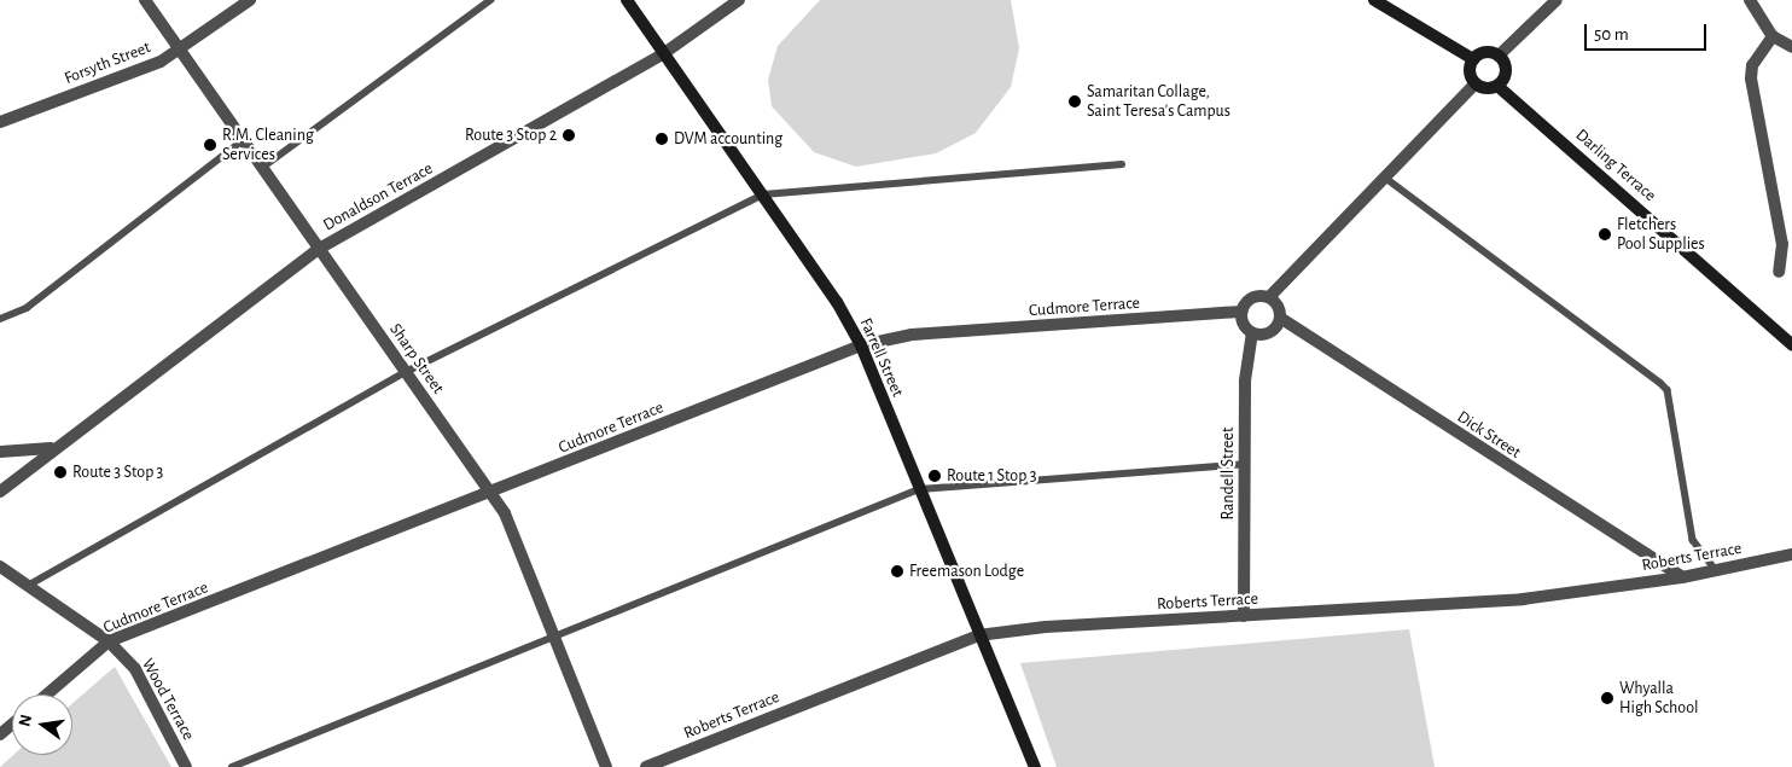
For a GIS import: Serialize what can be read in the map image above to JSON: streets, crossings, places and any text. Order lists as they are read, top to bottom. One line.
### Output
{"streets":{"main road":["Darling Terrace","Farrell Street"],"street":["Forsyth Street","Donaldson Terrace","Cudmore Terrace","Sharp Street","Dick Street","Randell Street","Roberts Terrace","Wood Terrace"]},"crossings":[["Forsyth Street","Sharp Street"],["Donaldson Terrace","Farrell Street"],["Donaldson Terrace","Sharp Street"],["Cudmore Terrace","Farrell Street"],["Cudmore Terrace","Sharp Street"],["Cudmore Terrace","Dick Street"],["Cudmore Terrace","Randell Street"],["Cudmore Terrace","Wood Terrace"],["Farrell Street","Roberts Terrace"],["Dick Street","Randell Street"],["Dick Street","Roberts Terrace"],["Randell Street","Roberts Terrace"]],"places":["Samaritan Collage, Saint Teresa's Campus","Route 3 Stop 2","DVM accounting","R.M. Cleaning Services","Fletchers Pool Supplies","Route 3 Stop 3","Route 1 Stop 3","Freemason Lodge","Whyalla High School"],"scale_bar":"50 m","north":"left"}
